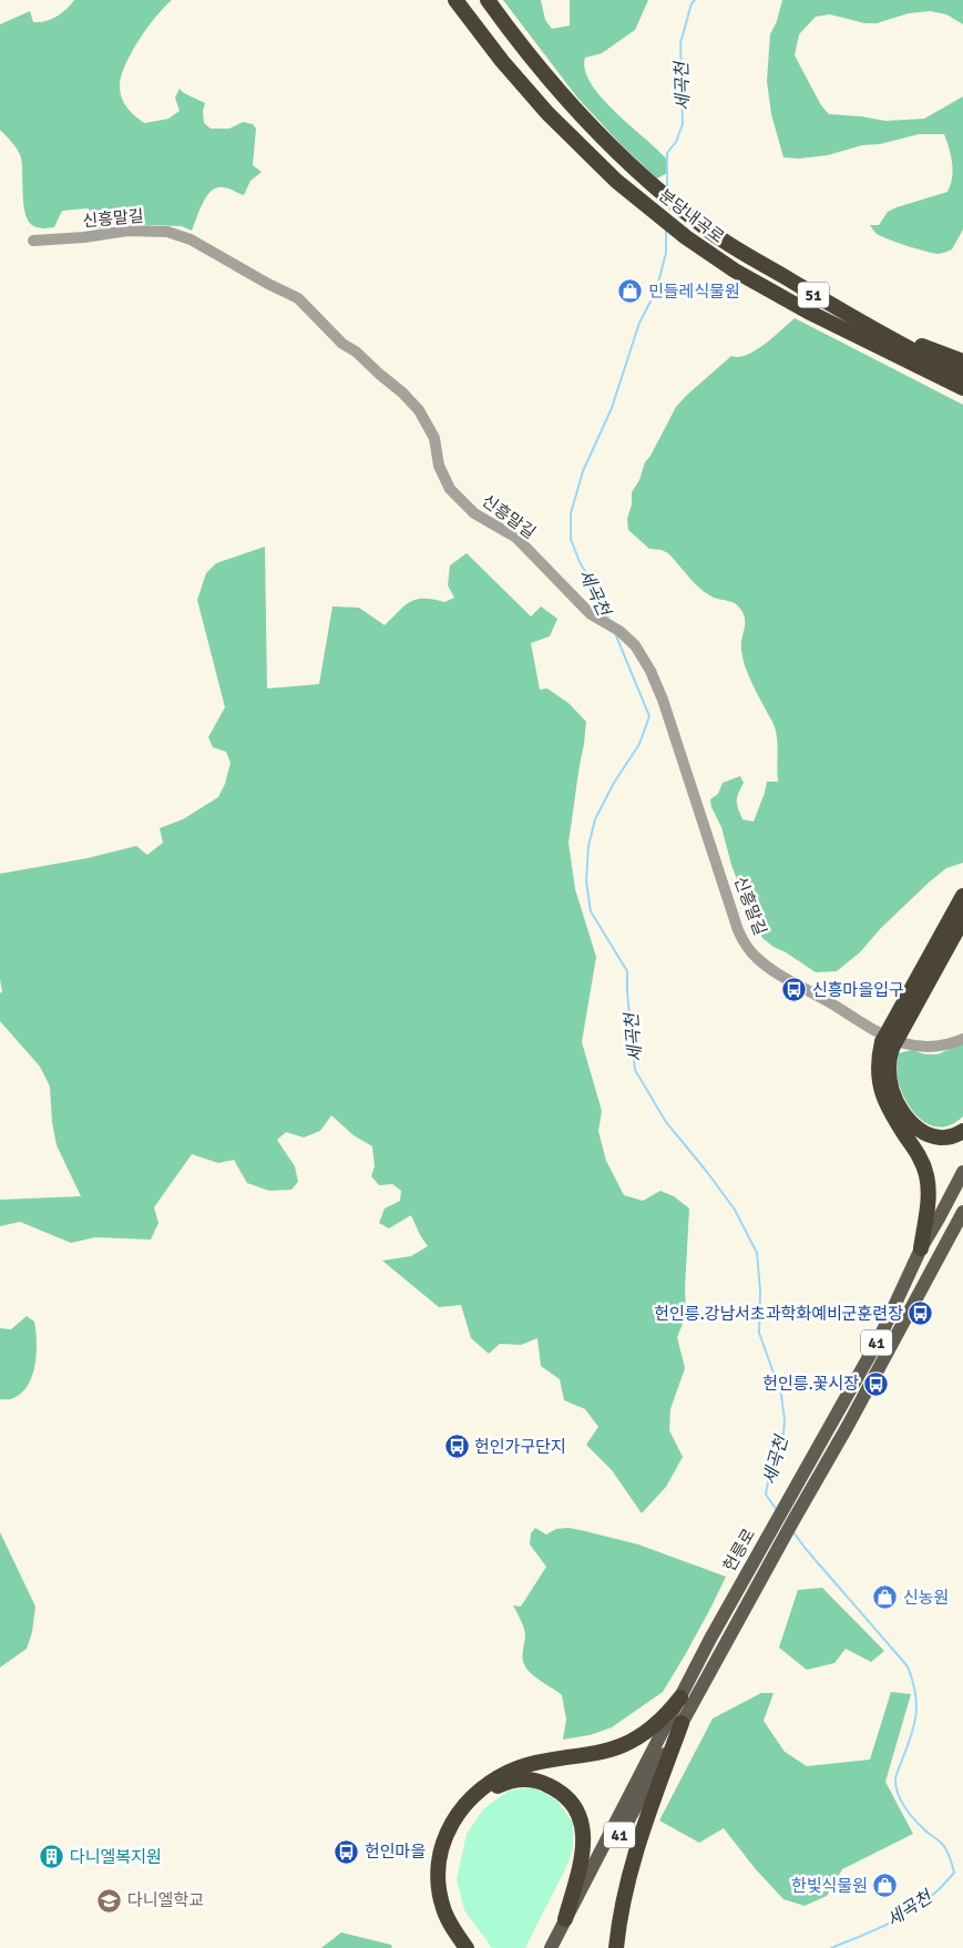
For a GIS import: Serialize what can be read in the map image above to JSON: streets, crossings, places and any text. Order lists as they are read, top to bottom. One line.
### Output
{"streets":{"highway":["분당내곡로","51"],"main road":["41","헌릉로"],"street":["신흥말길"]},"water":["세곡천"],"places":{"shop":["민들레식물원","신농원","한빛식물원"],"bus stop":["신흥마을입구","헌인릉.강남서초과학화예비군훈련장","헌인릉.꽃시장","헌인가구단지","헌인마을"],"building":["다니엘복지원"],"school or university":["다니엘학교"]}}
